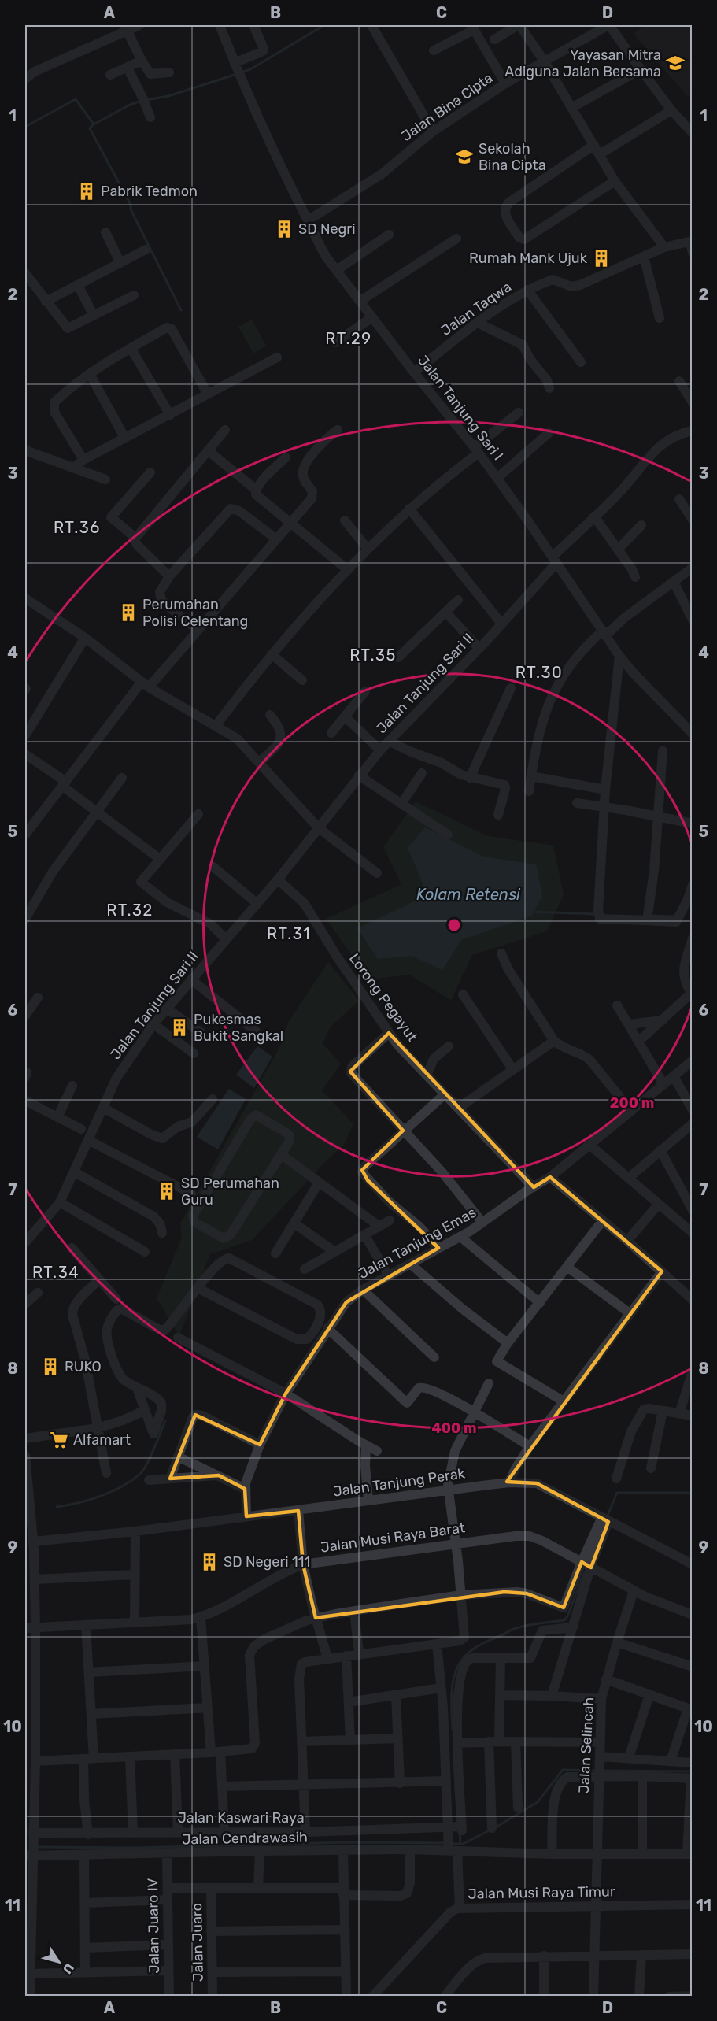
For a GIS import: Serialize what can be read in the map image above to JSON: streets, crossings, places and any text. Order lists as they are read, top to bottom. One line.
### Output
{"streets":{"street":["Jalan Bina Cipta","Jalan Taqwa","Jalan Tanjung Sari I","Jalan Tanjung Sari II","Lorong Pegayut","Jalan Tanjung Emas","Jalan Tanjung Perak","Jalan Musi Raya Barat","Jalan Selincah","Jalan Kaswari Raya","Jalan Cendrawasih","Jalan Musi Raya Timur","Jalan Juaro IV","Jalan Juaro"]},"crossings":[["Jalan Bina Cipta","Jalan Tanjung Sari I"],["Jalan Taqwa","Jalan Tanjung Sari I"],["Jalan Tanjung Sari I","Jalan Tanjung Sari II"],["Jalan Tanjung Sari II","Lorong Pegayut"],["Lorong Pegayut","Jalan Tanjung Emas"],["Jalan Tanjung Emas","Jalan Tanjung Perak"],["Jalan Musi Raya Barat","Jalan Selincah"],["Jalan Selincah","Jalan Cendrawasih"],["Jalan Selincah","Jalan Musi Raya Timur"],["Jalan Cendrawasih","Jalan Juaro IV"]],"districts":["RT.29","RT.36","RT.35","RT.30","RT.32","RT.31","RT.34"],"water":["Kolam Retensi"],"places":{"school or university":["Yayasan Mitra Adiguna Jalan Bersama","Sekolah Bina Cipta"],"building":["Pabrik Tedmon","SD Negri","Rumah Mank Ujuk","Perumahan Polisi Celentang","Pukesmas Bukit Sangkal","SD Perumahan Guru","RUKO","SD Negeri 111"],"supermarket":["Alfamart"]},"north":"bottom right","grid":{"columns":["A","B","C","D"],"rows":["1","2","3","4","5","6","7","8","9","10","11"]},"rings":["200 m","400 m"]}
